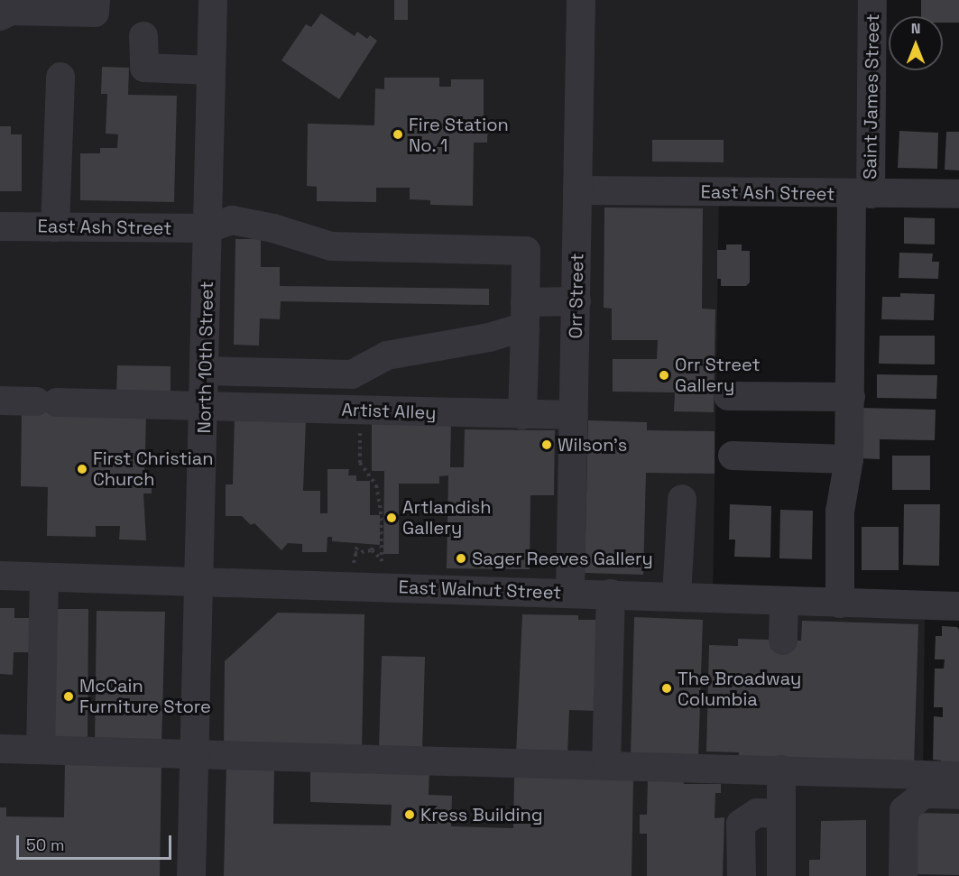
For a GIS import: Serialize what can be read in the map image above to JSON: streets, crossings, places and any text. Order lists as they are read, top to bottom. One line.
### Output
{"streets":{"street":["Saint James Street","East Ash Street","Orr Street","North 10th Street","Artist Alley","East Walnut Street"]},"crossings":[["Saint James Street","East Ash Street"],["Saint James Street","East Walnut Street"],["East Ash Street","Orr Street"],["East Ash Street","North 10th Street"],["Orr Street","Artist Alley"],["Orr Street","East Walnut Street"],["North 10th Street","Artist Alley"],["North 10th Street","East Walnut Street"]],"places":["Fire Station No. 1","Orr Street Gallery","Wilson's","First Christian Church","Artlandish Gallery","Sager Reeves Gallery","The Broadway Columbia","McCain Furniture Store","Kress Building"],"scale_bar":"50 m","north":"top"}
